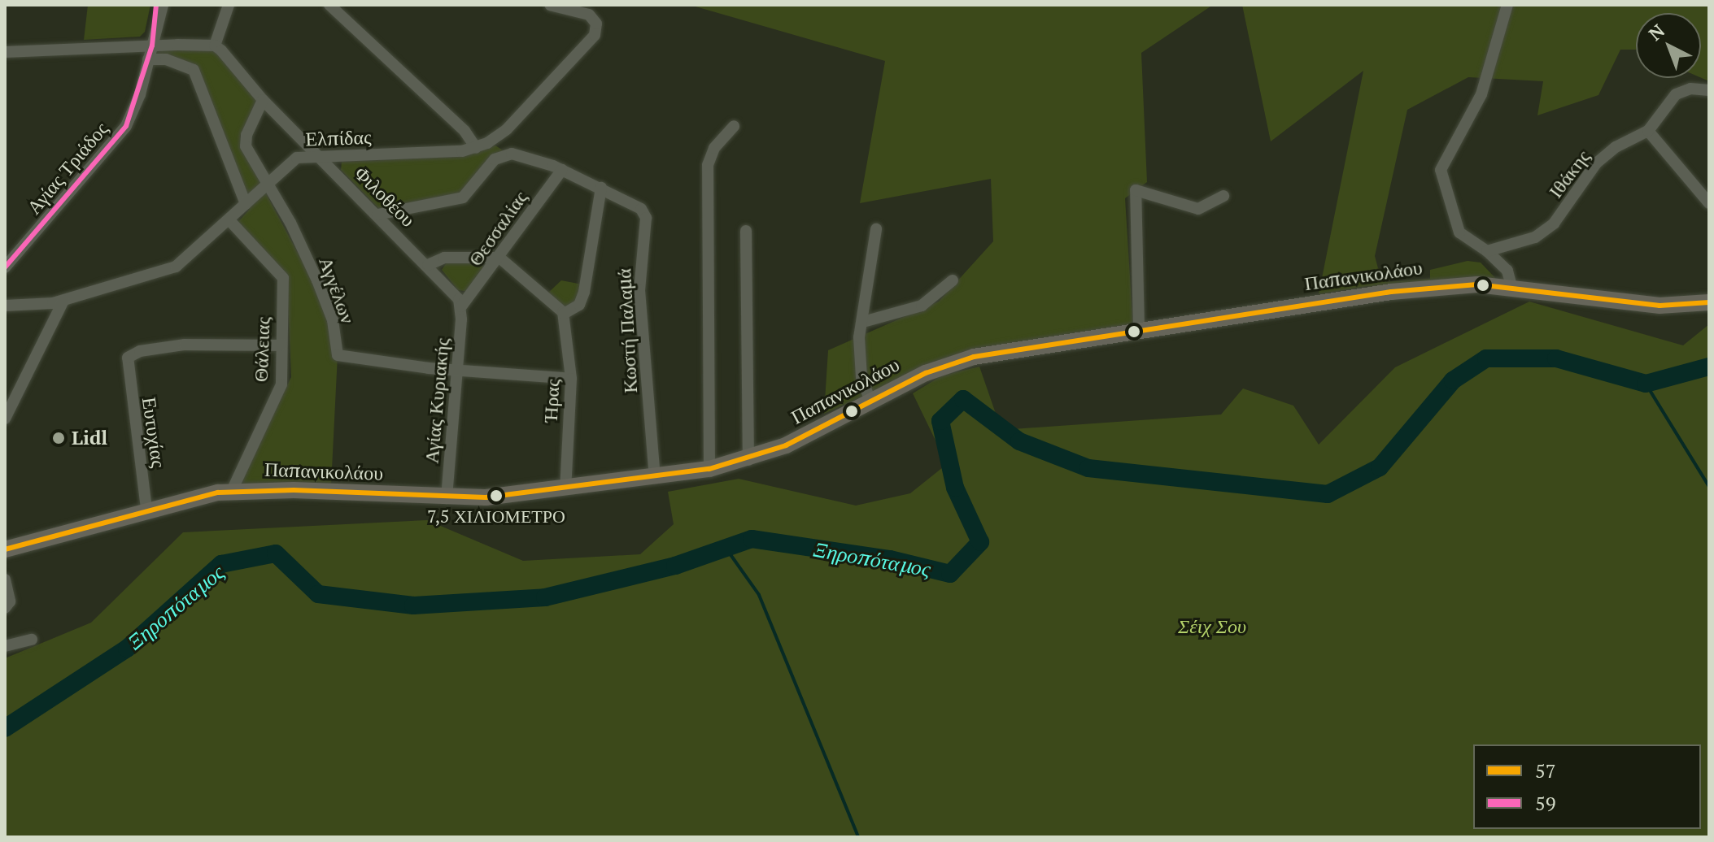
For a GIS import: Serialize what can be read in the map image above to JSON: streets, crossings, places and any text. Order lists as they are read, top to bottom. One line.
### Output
{"streets":{"main road":["Παπανικολάου"],"street":["Ελπίδας","Αγίας Τριάδος","Ιθάκης","Φιλοθέου","Θεσσαλίας","Αγγέλων","Κωστή Παλαμά","Θάλειας","Αγίας Κυριακής","Ήρας","Ευτυχίας"]},"crossings":[["Ελπίδας","Φιλοθέου"],["Ελπίδας","Αγγέλων"],["Ελπίδας","Θάλειας"],["Φιλοθέου","Θεσσαλίας"],["Φιλοθέου","Αγγέλων"],["Φιλοθέου","Κωστή Παλαμά"],["Φιλοθέου","Αγίας Κυριακής"],["Θεσσαλίας","Κωστή Παλαμά"],["Θεσσαλίας","Αγίας Κυριακής"],["Παπανικολάου","Κωστή Παλαμά"],["Παπανικολάου","Θάλειας"],["Παπανικολάου","Αγίας Κυριακής"],["Παπανικολάου","Ήρας"],["Παπανικολάου","Ευτυχίας"],["Αγγέλων","Αγίας Κυριακής"],["Αγγέλων","Ήρας"],["Θάλειας","Ευτυχίας"]],"water":["Ξηροπόταμος"],"parks":["Σέιχ Σου"],"places":["Lidl","7,5 ΧΙΛΙΟΜΕΤΡΟ"],"lines":["transit line 59","transit line 57"],"legend":["57","59"],"north":"top left"}
